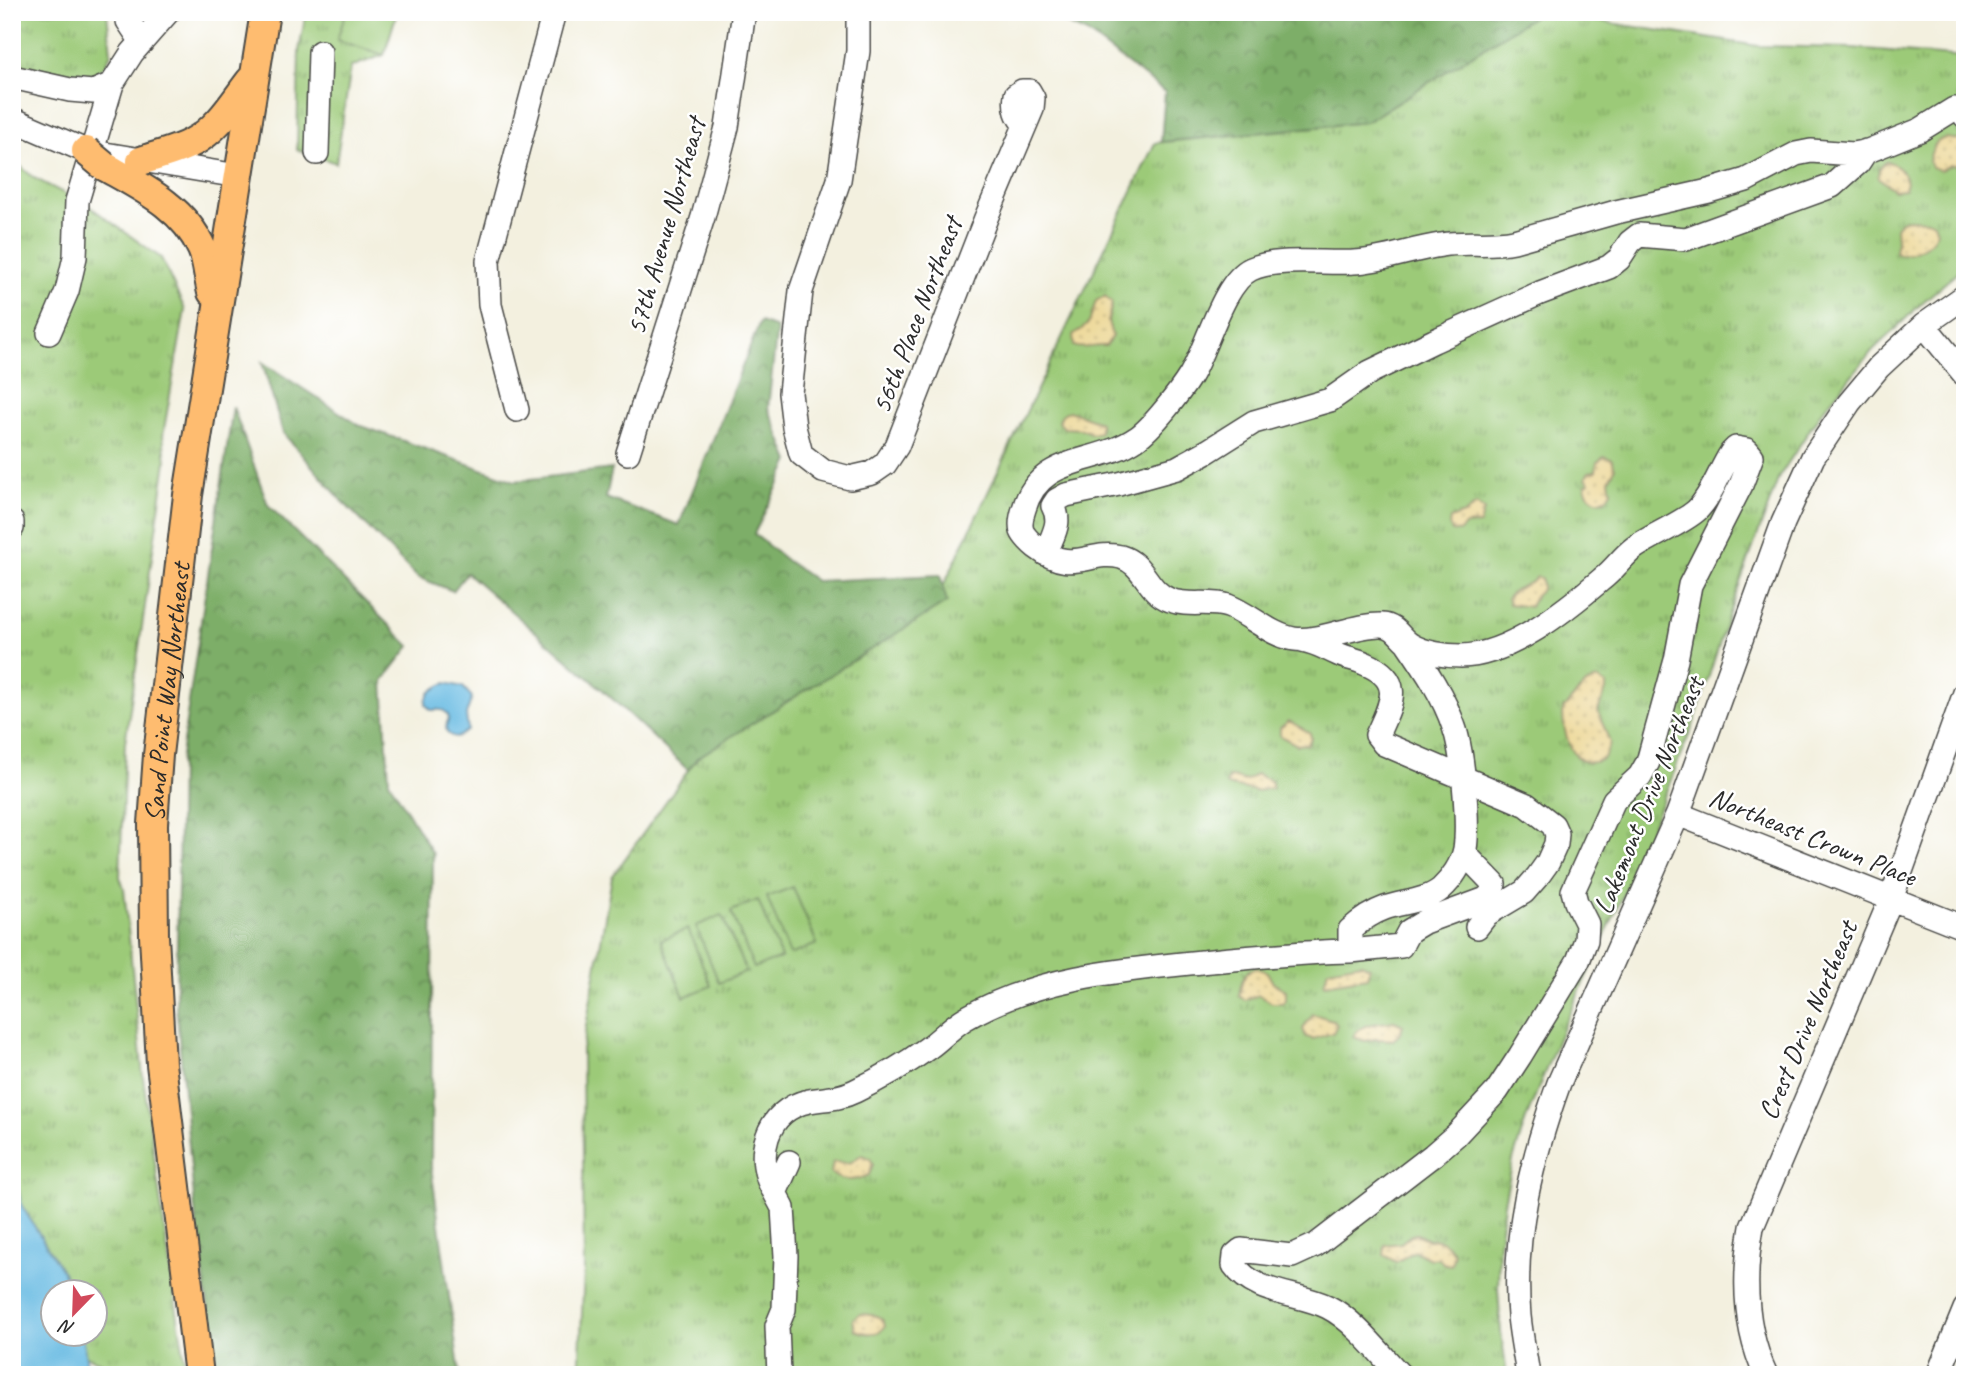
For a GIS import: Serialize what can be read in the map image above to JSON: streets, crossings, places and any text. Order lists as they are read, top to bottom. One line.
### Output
{"streets":{"main road":["Sand Point Way Northeast"],"street":["57th Avenue Northeast","56th Place Northeast","Lakemont Drive Northeast","Northeast Crown Place","Crest Drive Northeast"]},"crossings":[["Lakemont Drive Northeast","Northeast Crown Place"],["Northeast Crown Place","Crest Drive Northeast"]],"north":"bottom left"}
